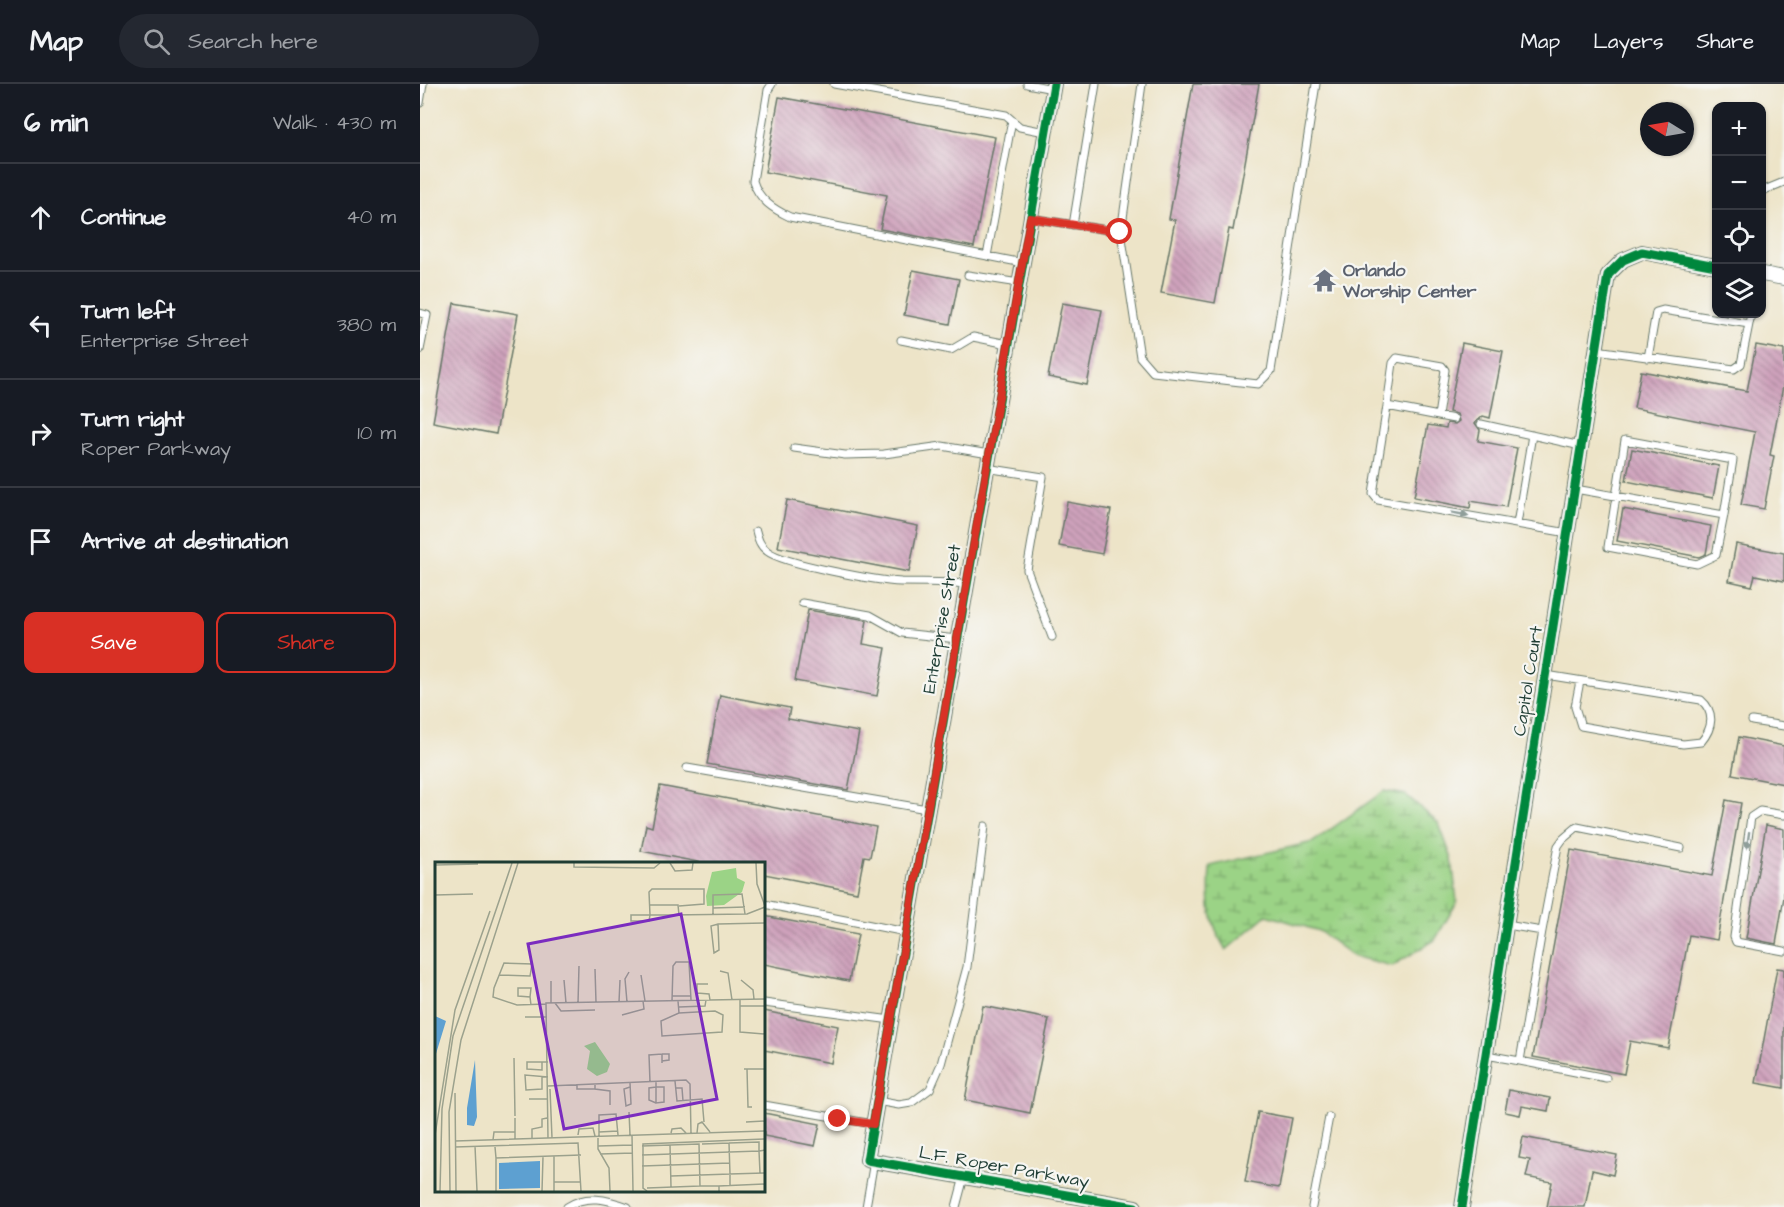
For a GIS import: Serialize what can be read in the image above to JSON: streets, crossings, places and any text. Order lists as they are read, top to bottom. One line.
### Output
{"streets":{"street":["Enterprise Street","Capitol Court","L.F. Roper Parkway"]},"crossings":[["Enterprise Street","L.F. Roper Parkway"]],"places":{"temple":["Orlando Worship Center"]},"north":"left","page":{"header":"Map","search":"Search here","nav":["Map","Layers","Share"],"heading":["6 min","Walk · 430 m"],"map_buttons":["+","−"],"list":[["Continue","40 m"],["Turn left","Enterprise Street","380 m"],["Turn right","Roper Parkway","10 m"],"Arrive at destination"],"buttons":["Save","Share"]}}
